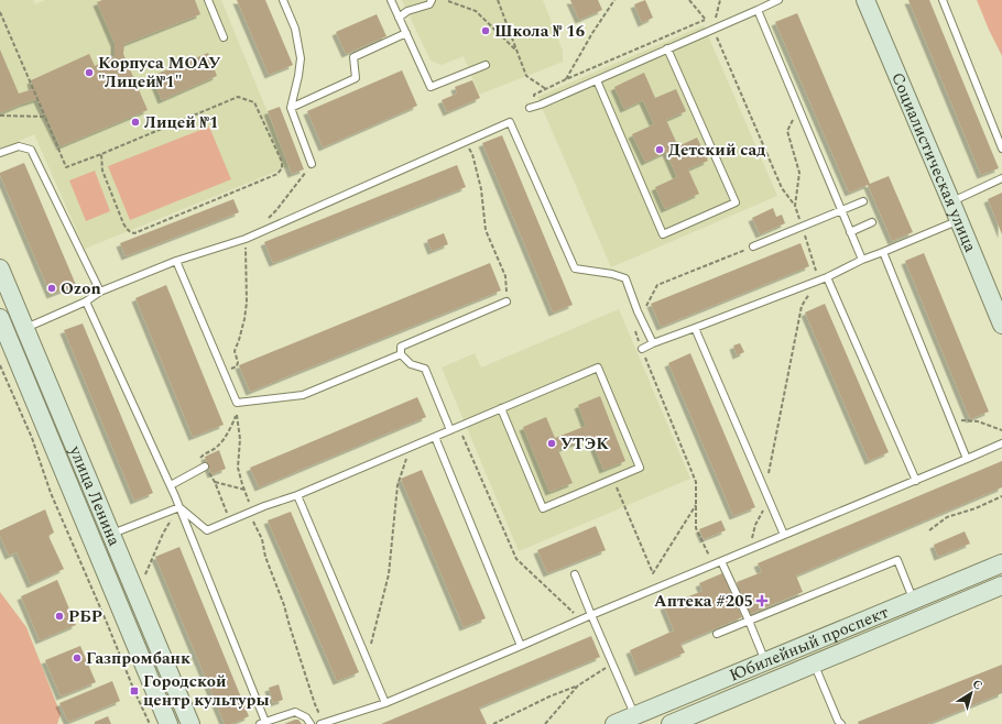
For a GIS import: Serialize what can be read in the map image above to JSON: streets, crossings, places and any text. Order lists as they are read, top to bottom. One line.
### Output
{"streets":{"main road":["Социалистическая улица","улица Ленина","Юбилейный проспект"]},"places":{"other":["Школа № 16","Корпуса МОАУ \"Лицей№1\"","Лицей №1","Детский сад","Ozon","УТЭК","РБР","Газпромбанк"],"health":["Аптека #205"],"transit":["Городской центр культуры"]},"north":"top right"}
